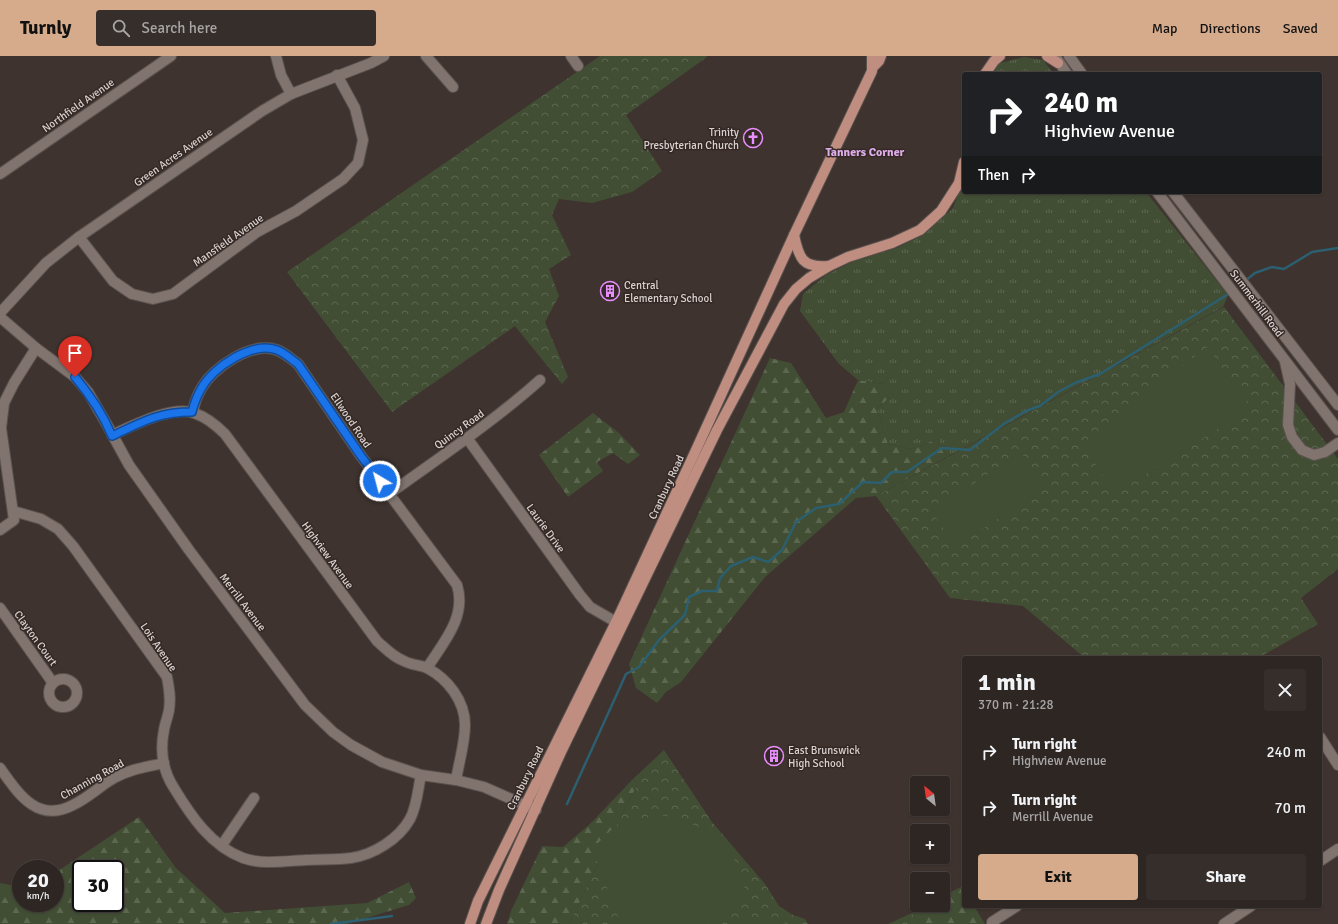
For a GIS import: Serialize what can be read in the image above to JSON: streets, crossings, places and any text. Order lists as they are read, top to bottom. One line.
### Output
{"streets":{"main road":["Cranbury Road"],"street":["Northfield Avenue","Green Acres Avenue","Mansfield Avenue","Summerhill Road","Ellwood Road","Quincy Road","Laurie Drive","Highview Avenue","Merrill Avenue","Clayton Court","Lois Avenue","Channing Road"]},"crossings":[["Green Acres Avenue","Mansfield Avenue"],["Ellwood Road","Quincy Road"],["Ellwood Road","Highview Avenue"],["Quincy Road","Laurie Drive"],["Cranbury Road","Laurie Drive"],["Cranbury Road","Merrill Avenue"],["Highview Avenue","Merrill Avenue"],["Merrill Avenue","Lois Avenue"],["Lois Avenue","Channing Road"]],"districts":["Tanners Corner"],"places":{"church":["Trinity Presbyterian Church"],"building":["Central Elementary School","East Brunswick High School"]},"north":"top left","page":{"header":"Turnly","search":"Search here","nav":["Map","Directions","Saved"],"turn":["240 m","Highview Avenue"],"then":"Then","heading":["1 min","370 m · 21:28"],"list":[{"name":"Turn right","note":"Highview Avenue","value":"240 m"},{"name":"Turn right","note":"Merrill Avenue","value":"70 m"}],"map_buttons":["+","−"],"buttons":["Exit","Share"],"speed":"20 km/h","limit":"30"}}
